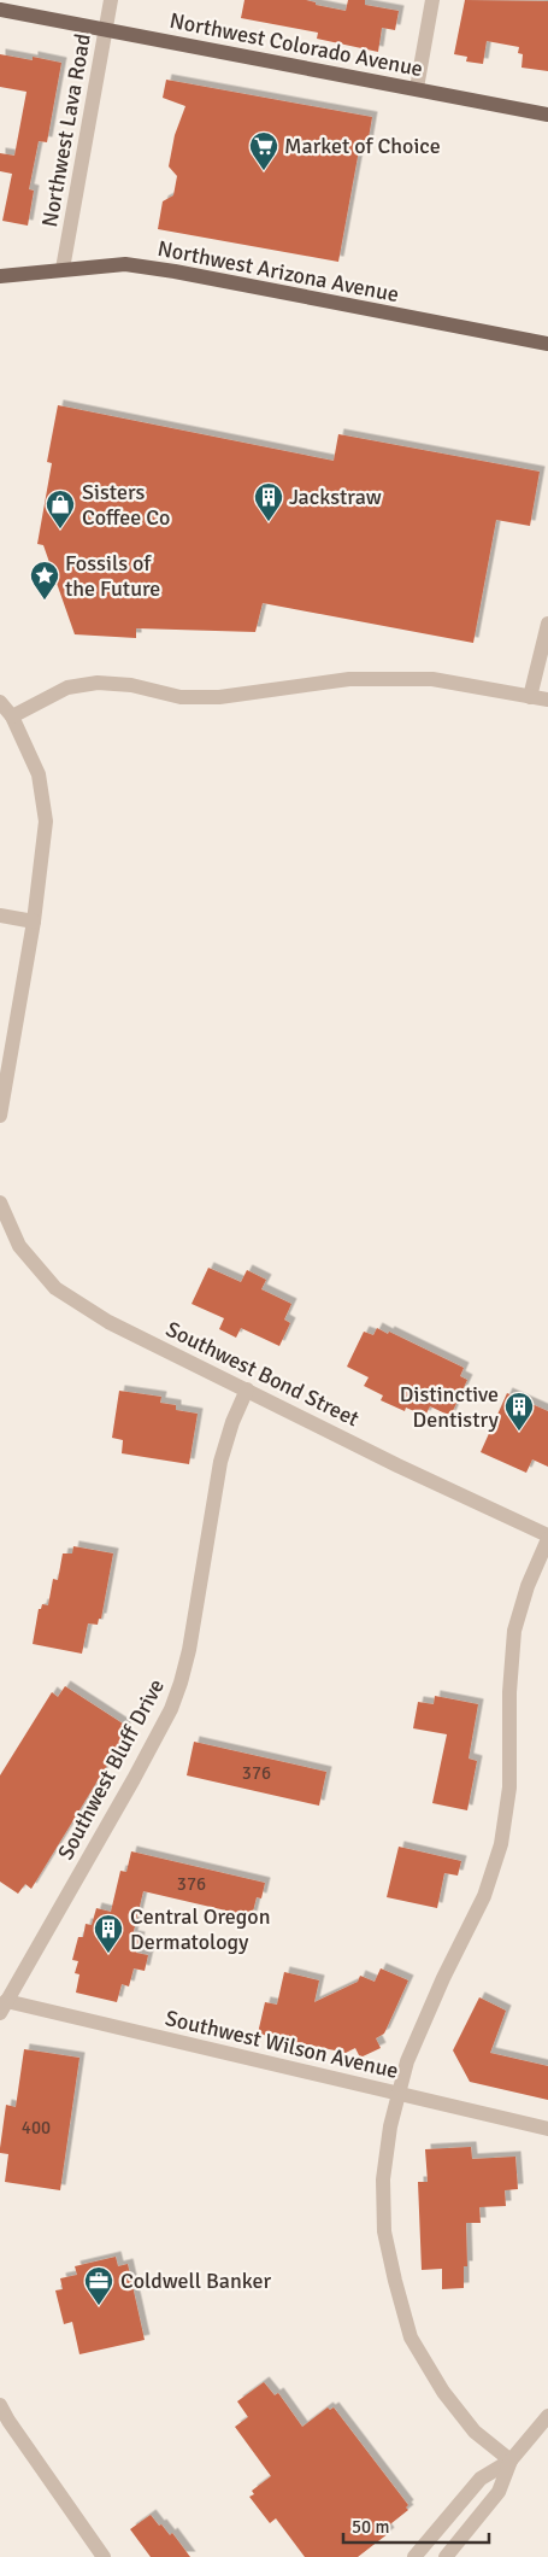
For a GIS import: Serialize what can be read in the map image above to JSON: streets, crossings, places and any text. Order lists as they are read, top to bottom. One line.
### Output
{"streets":{"main road":["Northwest Colorado Avenue","Northwest Arizona Avenue"],"street":["Northwest Lava Road","Southwest Bond Street","Southwest Bluff Drive","Southwest Wilson Avenue"]},"crossings":[["Northwest Colorado Avenue","Northwest Lava Road"],["Northwest Lava Road","Northwest Arizona Avenue"],["Southwest Bond Street","Southwest Bluff Drive"],["Southwest Bluff Drive","Southwest Wilson Avenue"]],"places":{"supermarket":["Market of Choice"],"building":["Jackstraw","Distinctive Dentistry","Central Oregon Dermatology"],"shop":["Sisters Coffee Co"],"place":["Fossils of the Future"],"office":["Coldwell Banker"]},"house_numbers":["376","376","400"],"scale_bar":"50 m"}
